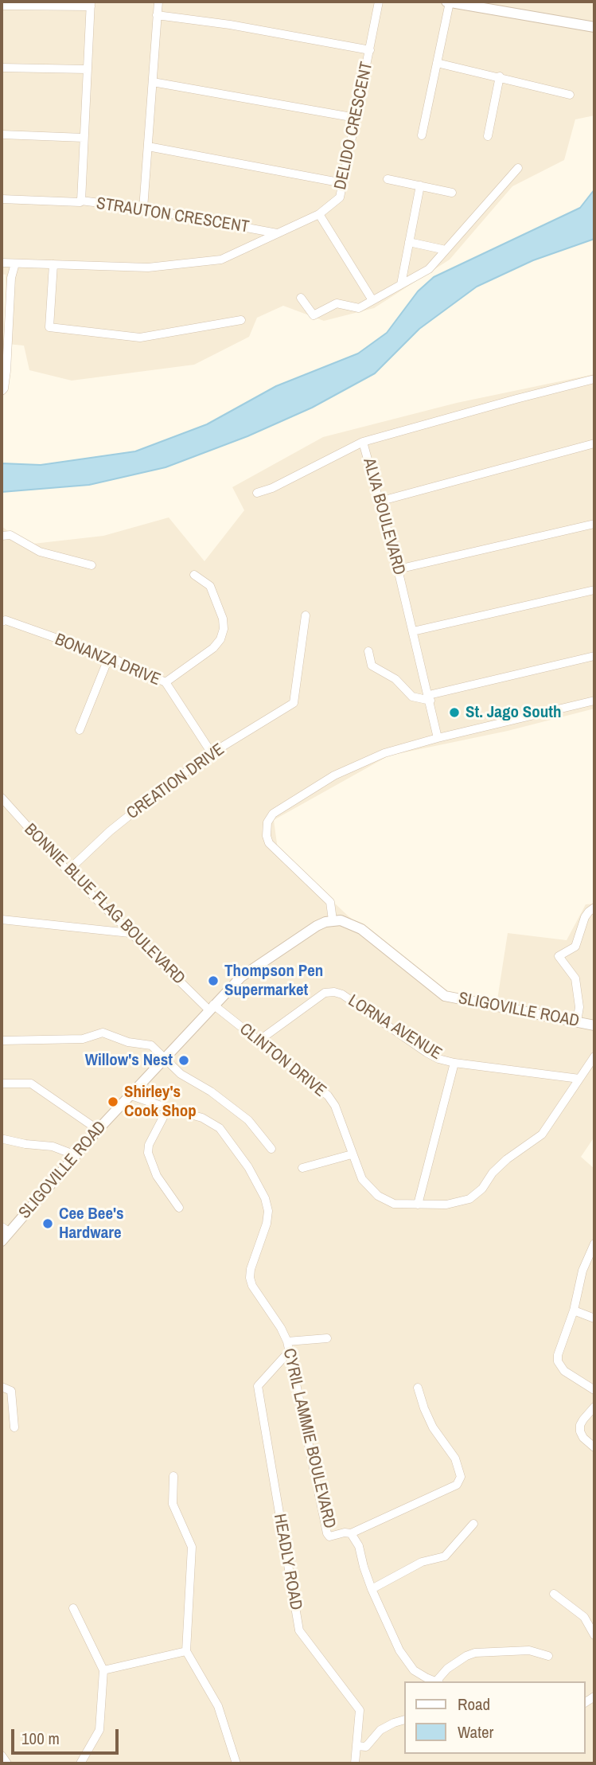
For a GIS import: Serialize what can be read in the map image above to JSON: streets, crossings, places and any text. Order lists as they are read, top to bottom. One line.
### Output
{"streets":{"street":["DELIDO CRESCENT","STRAUTON CRESCENT","ALVA BOULEVARD","BONANZA DRIVE","CREATION DRIVE","BONNIE BLUE FLAG BOULEVARD","SLIGOVILLE ROAD","LORNA AVENUE","CLINTON DRIVE","CYRIL LAMMIE BOULEVARD","HEADLY ROAD"]},"crossings":[["DELIDO CRESCENT","STRAUTON CRESCENT"],["BONANZA DRIVE","CREATION DRIVE"],["CREATION DRIVE","BONNIE BLUE FLAG BOULEVARD"],["BONNIE BLUE FLAG BOULEVARD","SLIGOVILLE ROAD"],["BONNIE BLUE FLAG BOULEVARD","CLINTON DRIVE"],["SLIGOVILLE ROAD","CLINTON DRIVE"],["SLIGOVILLE ROAD","CYRIL LAMMIE BOULEVARD"],["LORNA AVENUE","CLINTON DRIVE"],["CYRIL LAMMIE BOULEVARD","HEADLY ROAD"]],"places":["St. Jago South","Thompson Pen Supermarket","Willow's Nest","Shirley's Cook Shop","Cee Bee's Hardware"],"legend":["Road","Water"],"scale_bar":"100 m"}
